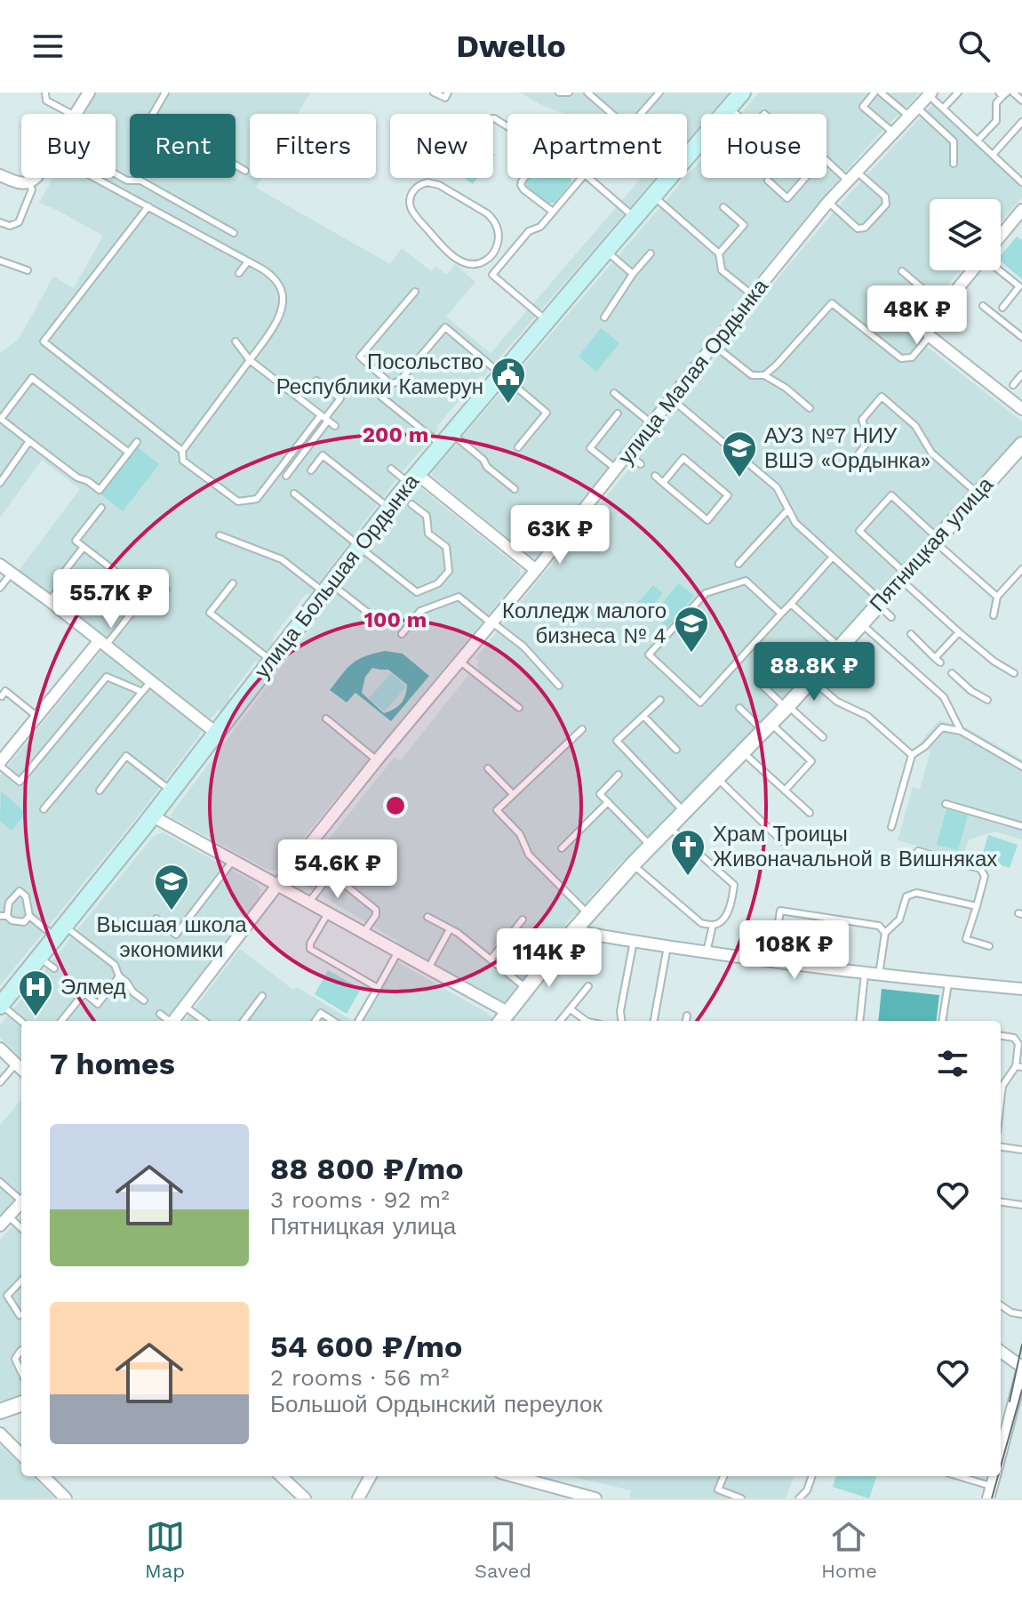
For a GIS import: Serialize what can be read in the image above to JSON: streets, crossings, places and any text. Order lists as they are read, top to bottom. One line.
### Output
{"streets":{"main road":["улица Большая Ордынка"],"street":["улица Малая Ордынка","Пятницкая улица"]},"places":{"public building":["Посольство Республики Камерун"],"school or university":["АУЗ №7 НИУ ВШЭ «Ордынка»","Колледж малого бизнеса № 4","Высшая школа экономики"],"church":["Храм Троицы Живоначальной в Вишняках"],"hospital":["Элмед"]},"page":{"header":"Dwello","chip":["Buy","Rent","Filters","New","Apartment","House"],"price":["48K ₽","63K ₽","55.7K ₽","88.8K ₽","54.6K ₽","108K ₽","114K ₽"],"heading":"7 homes","list":[{"name":"88 800 ₽/mo","note":"3 rooms · 92 m² · Пятницкая улица"},{"name":"54 600 ₽/mo","note":"2 rooms · 56 m² · Большой Ордынский переулок"}],"tabs":["Map","Saved","Home"]},"rings":["200 m","100 m"]}
